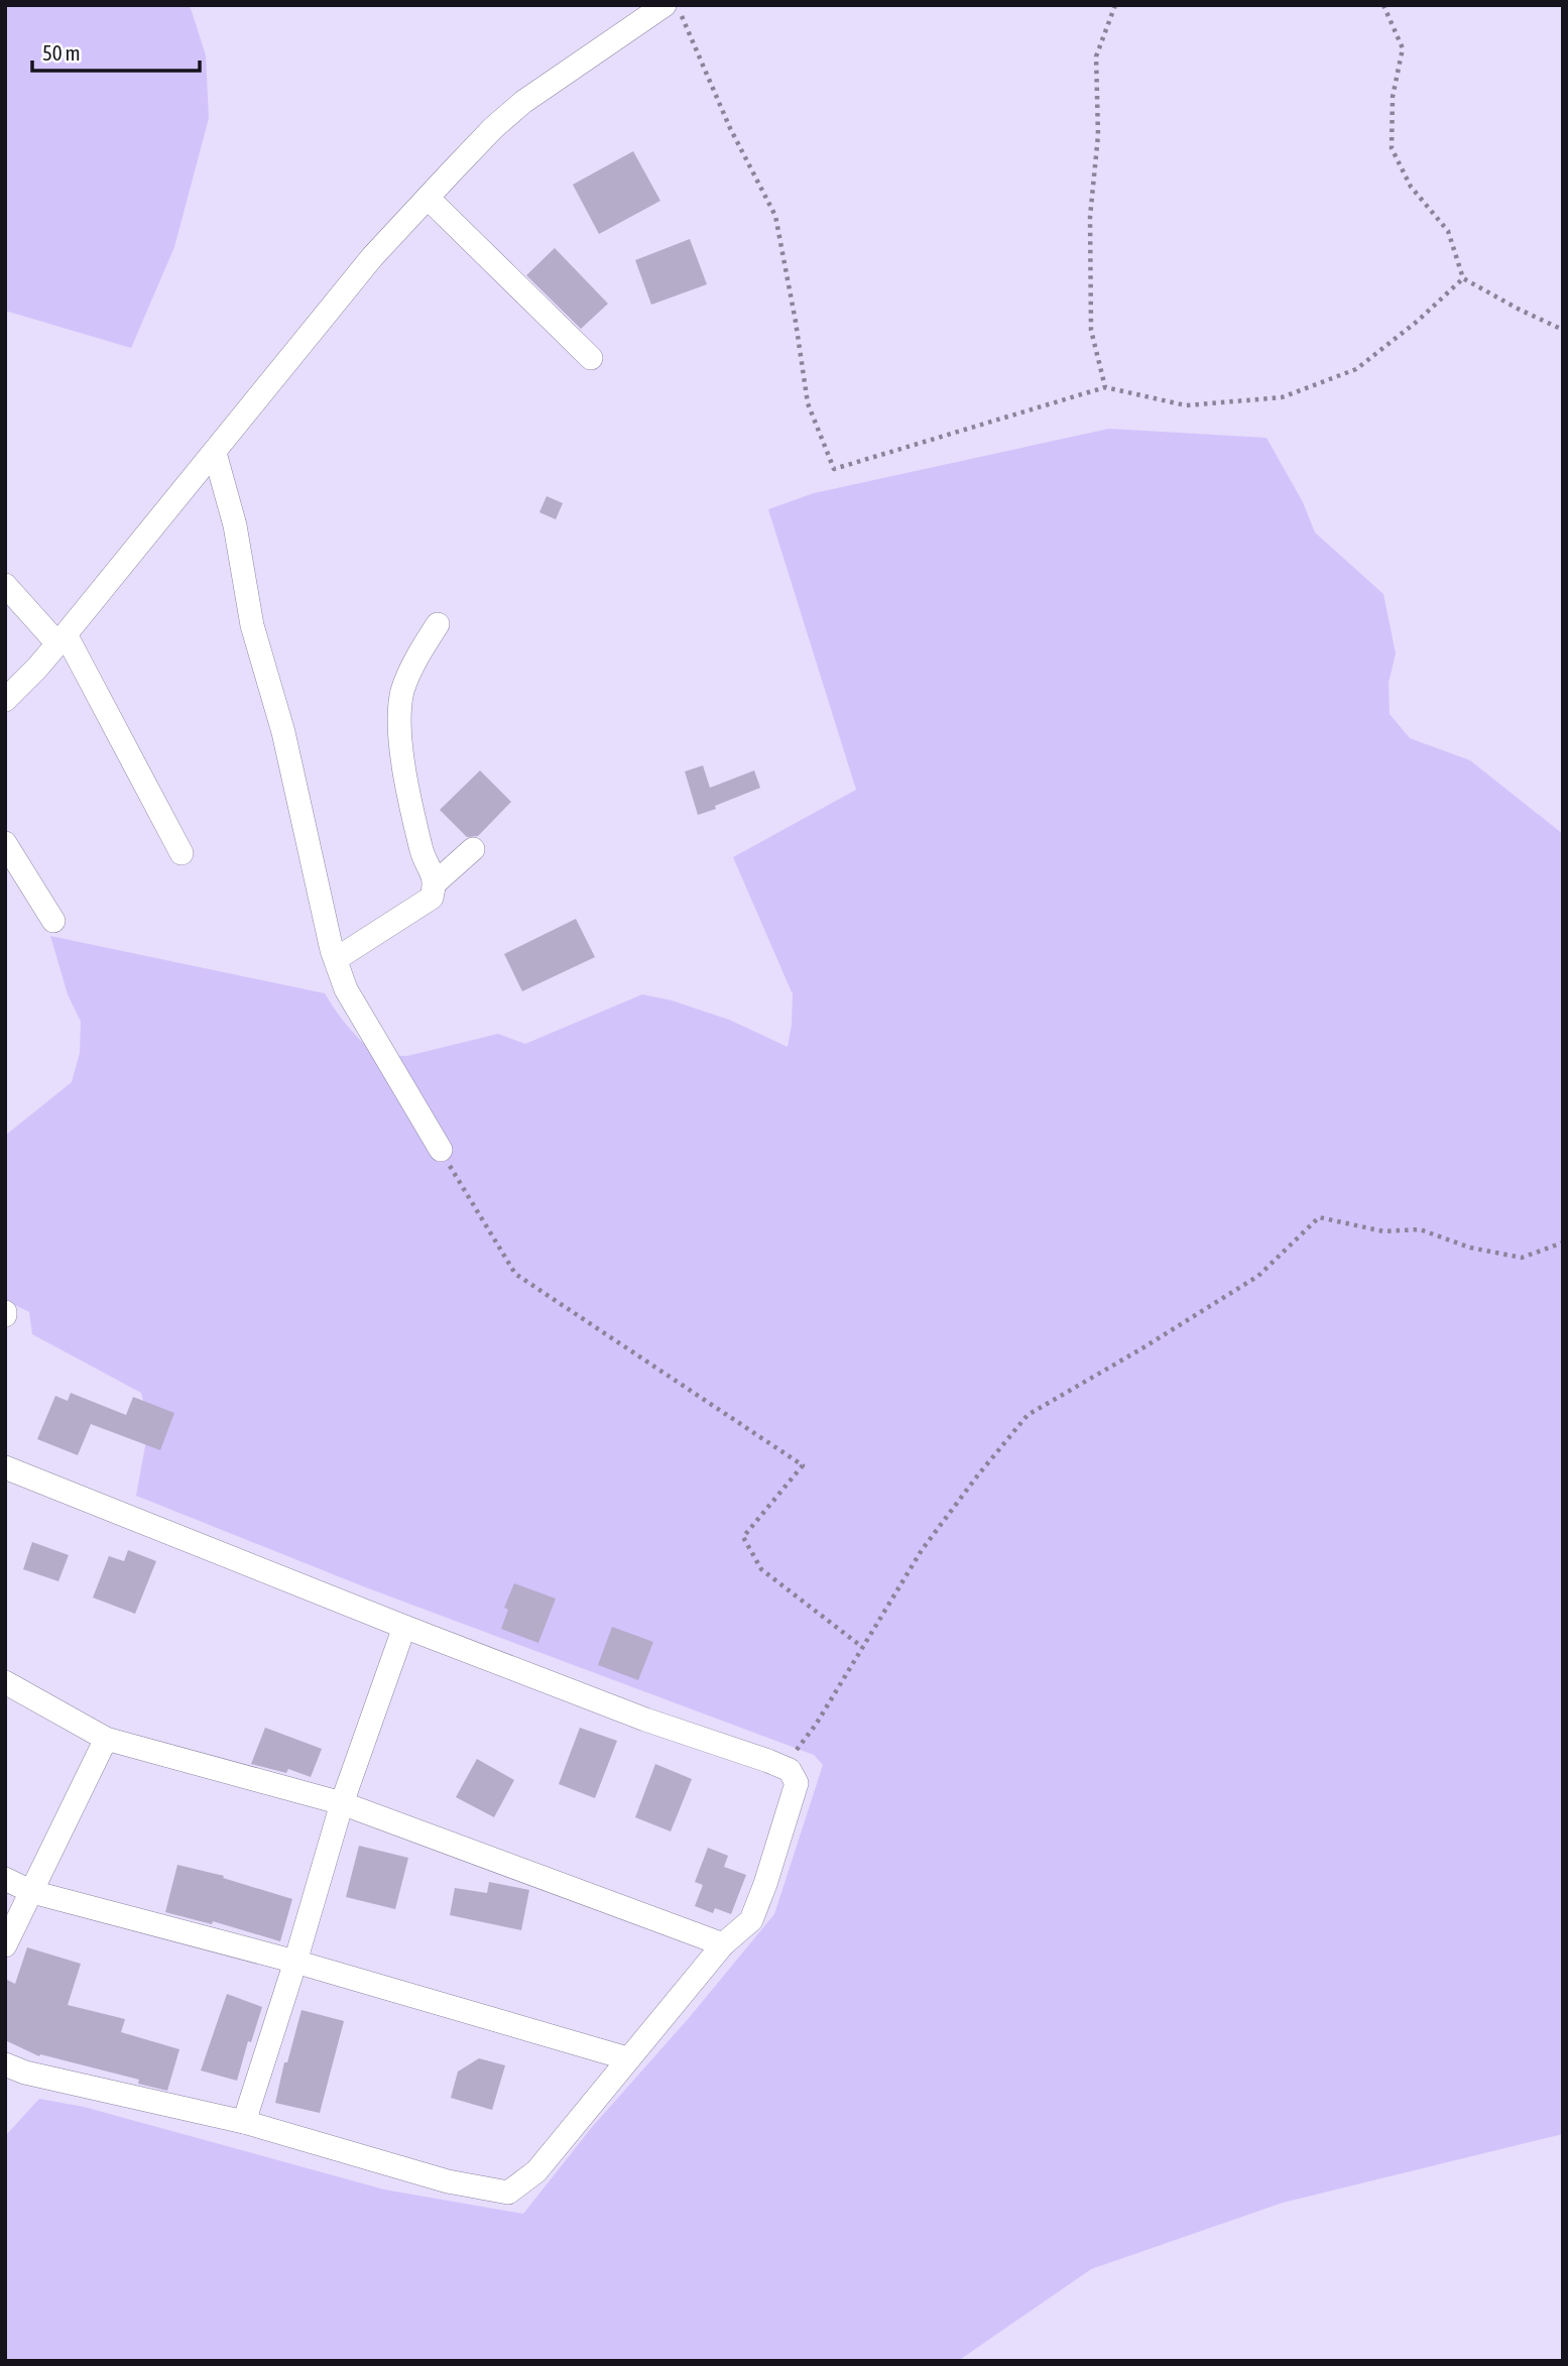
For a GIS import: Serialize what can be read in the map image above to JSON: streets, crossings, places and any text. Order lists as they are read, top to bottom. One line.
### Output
{"scale_bar":"50 m"}
